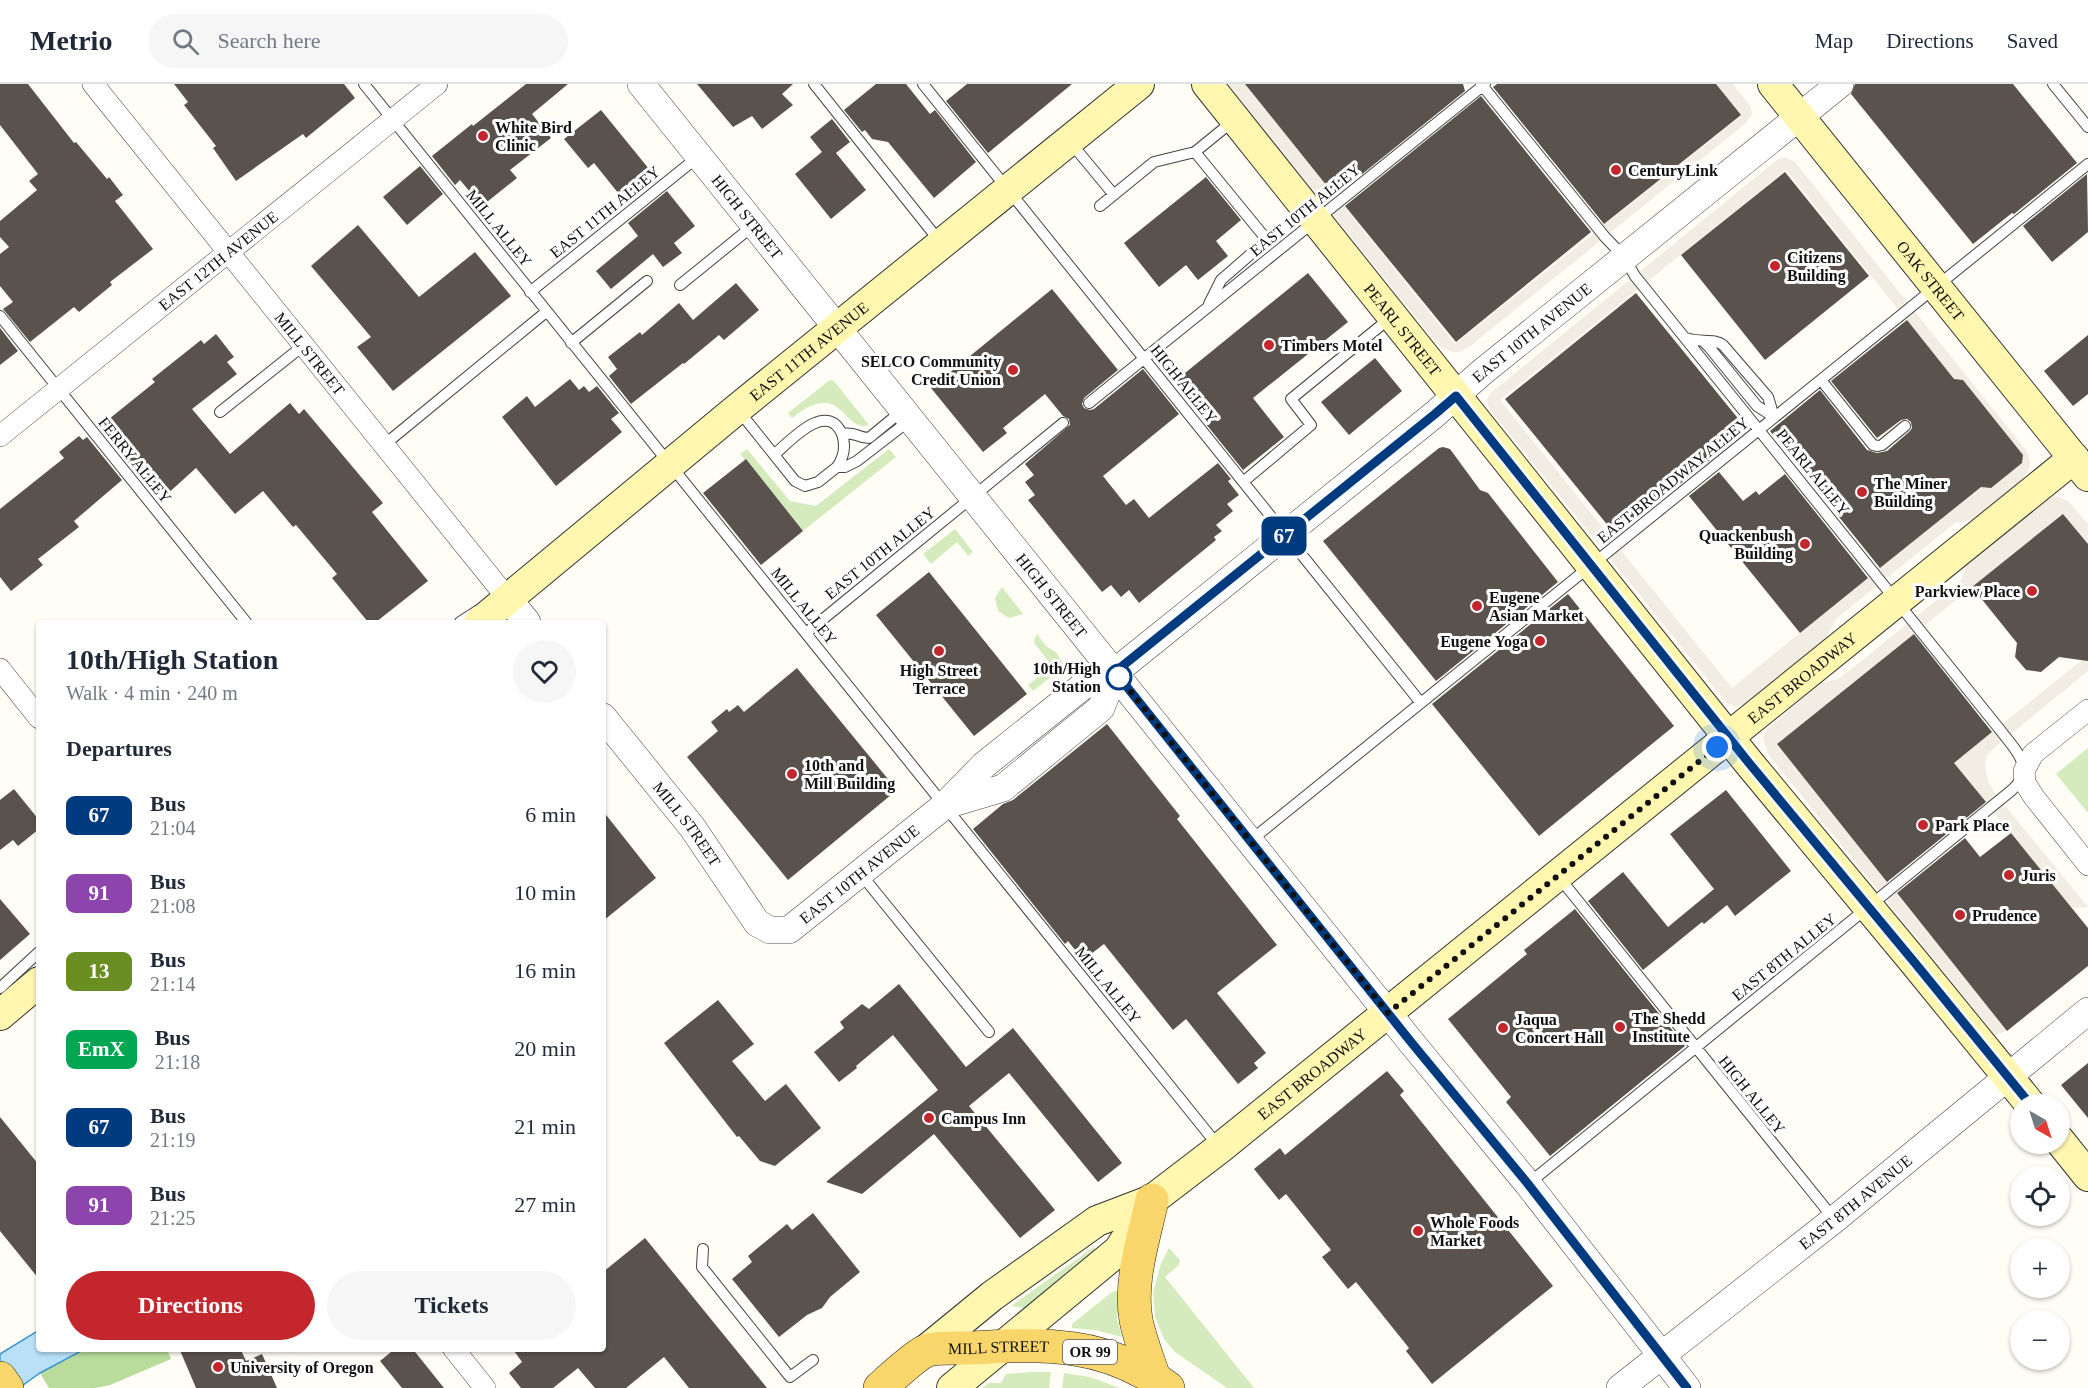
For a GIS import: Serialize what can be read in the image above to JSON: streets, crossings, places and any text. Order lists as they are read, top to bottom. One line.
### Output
{"streets":{"main road":["OAK STREET","PEARL STREET","EAST 11TH AVENUE","MILL STREET","EAST BROADWAY","OR 99"],"street":["HIGH STREET","EAST 12TH AVENUE","EAST 10TH AVENUE","EAST 8TH AVENUE"],"lane":["EAST 10TH ALLEY","EAST 11TH ALLEY","MILL ALLEY","HIGH ALLEY","FERRY ALLEY","PEARL ALLEY","EAST BROADWAY ALLEY","EAST 8TH ALLEY"]},"crossings":[["EAST 10TH ALLEY","HIGH STREET"],["EAST 10TH ALLEY","MILL ALLEY"],["EAST 10TH ALLEY","PEARL STREET"],["EAST 10TH ALLEY","HIGH ALLEY"],["EAST 10TH ALLEY","PEARL ALLEY"],["EAST 11TH ALLEY","HIGH STREET"],["EAST 11TH ALLEY","MILL ALLEY"],["HIGH STREET","EAST 10TH AVENUE"],["HIGH STREET","EAST 11TH AVENUE"],["HIGH STREET","EAST BROADWAY ALLEY"],["HIGH STREET","EAST BROADWAY"],["HIGH STREET","EAST 8TH ALLEY"],["HIGH STREET","EAST 8TH AVENUE"],["MILL ALLEY","EAST 12TH AVENUE"],["MILL ALLEY","EAST 10TH AVENUE"],["MILL ALLEY","EAST 11TH AVENUE"],["MILL ALLEY","EAST BROADWAY"],["EAST 12TH AVENUE","MILL STREET"],["EAST 12TH AVENUE","FERRY ALLEY"],["OAK STREET","EAST 10TH AVENUE"],["OAK STREET","EAST BROADWAY ALLEY"],["OAK STREET","EAST BROADWAY"],["PEARL STREET","EAST 10TH AVENUE"],["PEARL STREET","EAST BROADWAY ALLEY"],["PEARL STREET","EAST BROADWAY"],["PEARL STREET","EAST 8TH ALLEY"],["PEARL STREET","EAST 8TH AVENUE"],["EAST 10TH AVENUE","MILL STREET"],["EAST 10TH AVENUE","HIGH ALLEY"],["EAST 10TH AVENUE","PEARL ALLEY"],["EAST 11TH AVENUE","MILL STREET"],["EAST 11TH AVENUE","HIGH ALLEY"],["MILL STREET","EAST BROADWAY"],["HIGH ALLEY","EAST BROADWAY ALLEY"],["HIGH ALLEY","EAST BROADWAY"],["HIGH ALLEY","EAST 8TH ALLEY"],["HIGH ALLEY","EAST 8TH AVENUE"],["PEARL ALLEY","EAST BROADWAY ALLEY"],["PEARL ALLEY","EAST BROADWAY"],["PEARL ALLEY","EAST 8TH ALLEY"]],"places":["White Bird Clinic","CenturyLink","Citizens Building","Timbers Motel","SELCO Community Credit Union","The Miner Building","Quackenbush Building","Parkview Place","Eugene Asian Market","Eugene Yoga","High Street Terrace","10th/High Station","10th and Mill Building","Park Place","Juris","Prudence","The Shedd Institute","Jaqua Concert Hall","Campus Inn","Whole Foods Market","University of Oregon"],"lines":["bus line 67"],"north":"bottom right","page":{"header":"Metrio","search":"Search here","nav":["Map","Directions","Saved"],"on_map":"67","heading":[["10th/High Station","Walk · 4 min · 240 m"],"Departures"],"list":[{"mark":"67","name":"Bus","note":"21:04","value":"6 min"},{"mark":"91","name":"Bus","note":"21:08","value":"10 min"},{"mark":"13","name":"Bus","note":"21:14","value":"16 min"},{"mark":"EmX","name":"Bus","note":"21:18","value":"20 min"},{"mark":"67","name":"Bus","note":"21:19","value":"21 min"},{"mark":"91","name":"Bus","note":"21:25","value":"27 min"}],"map_buttons":["+","−"],"buttons":["Directions","Tickets"]}}
